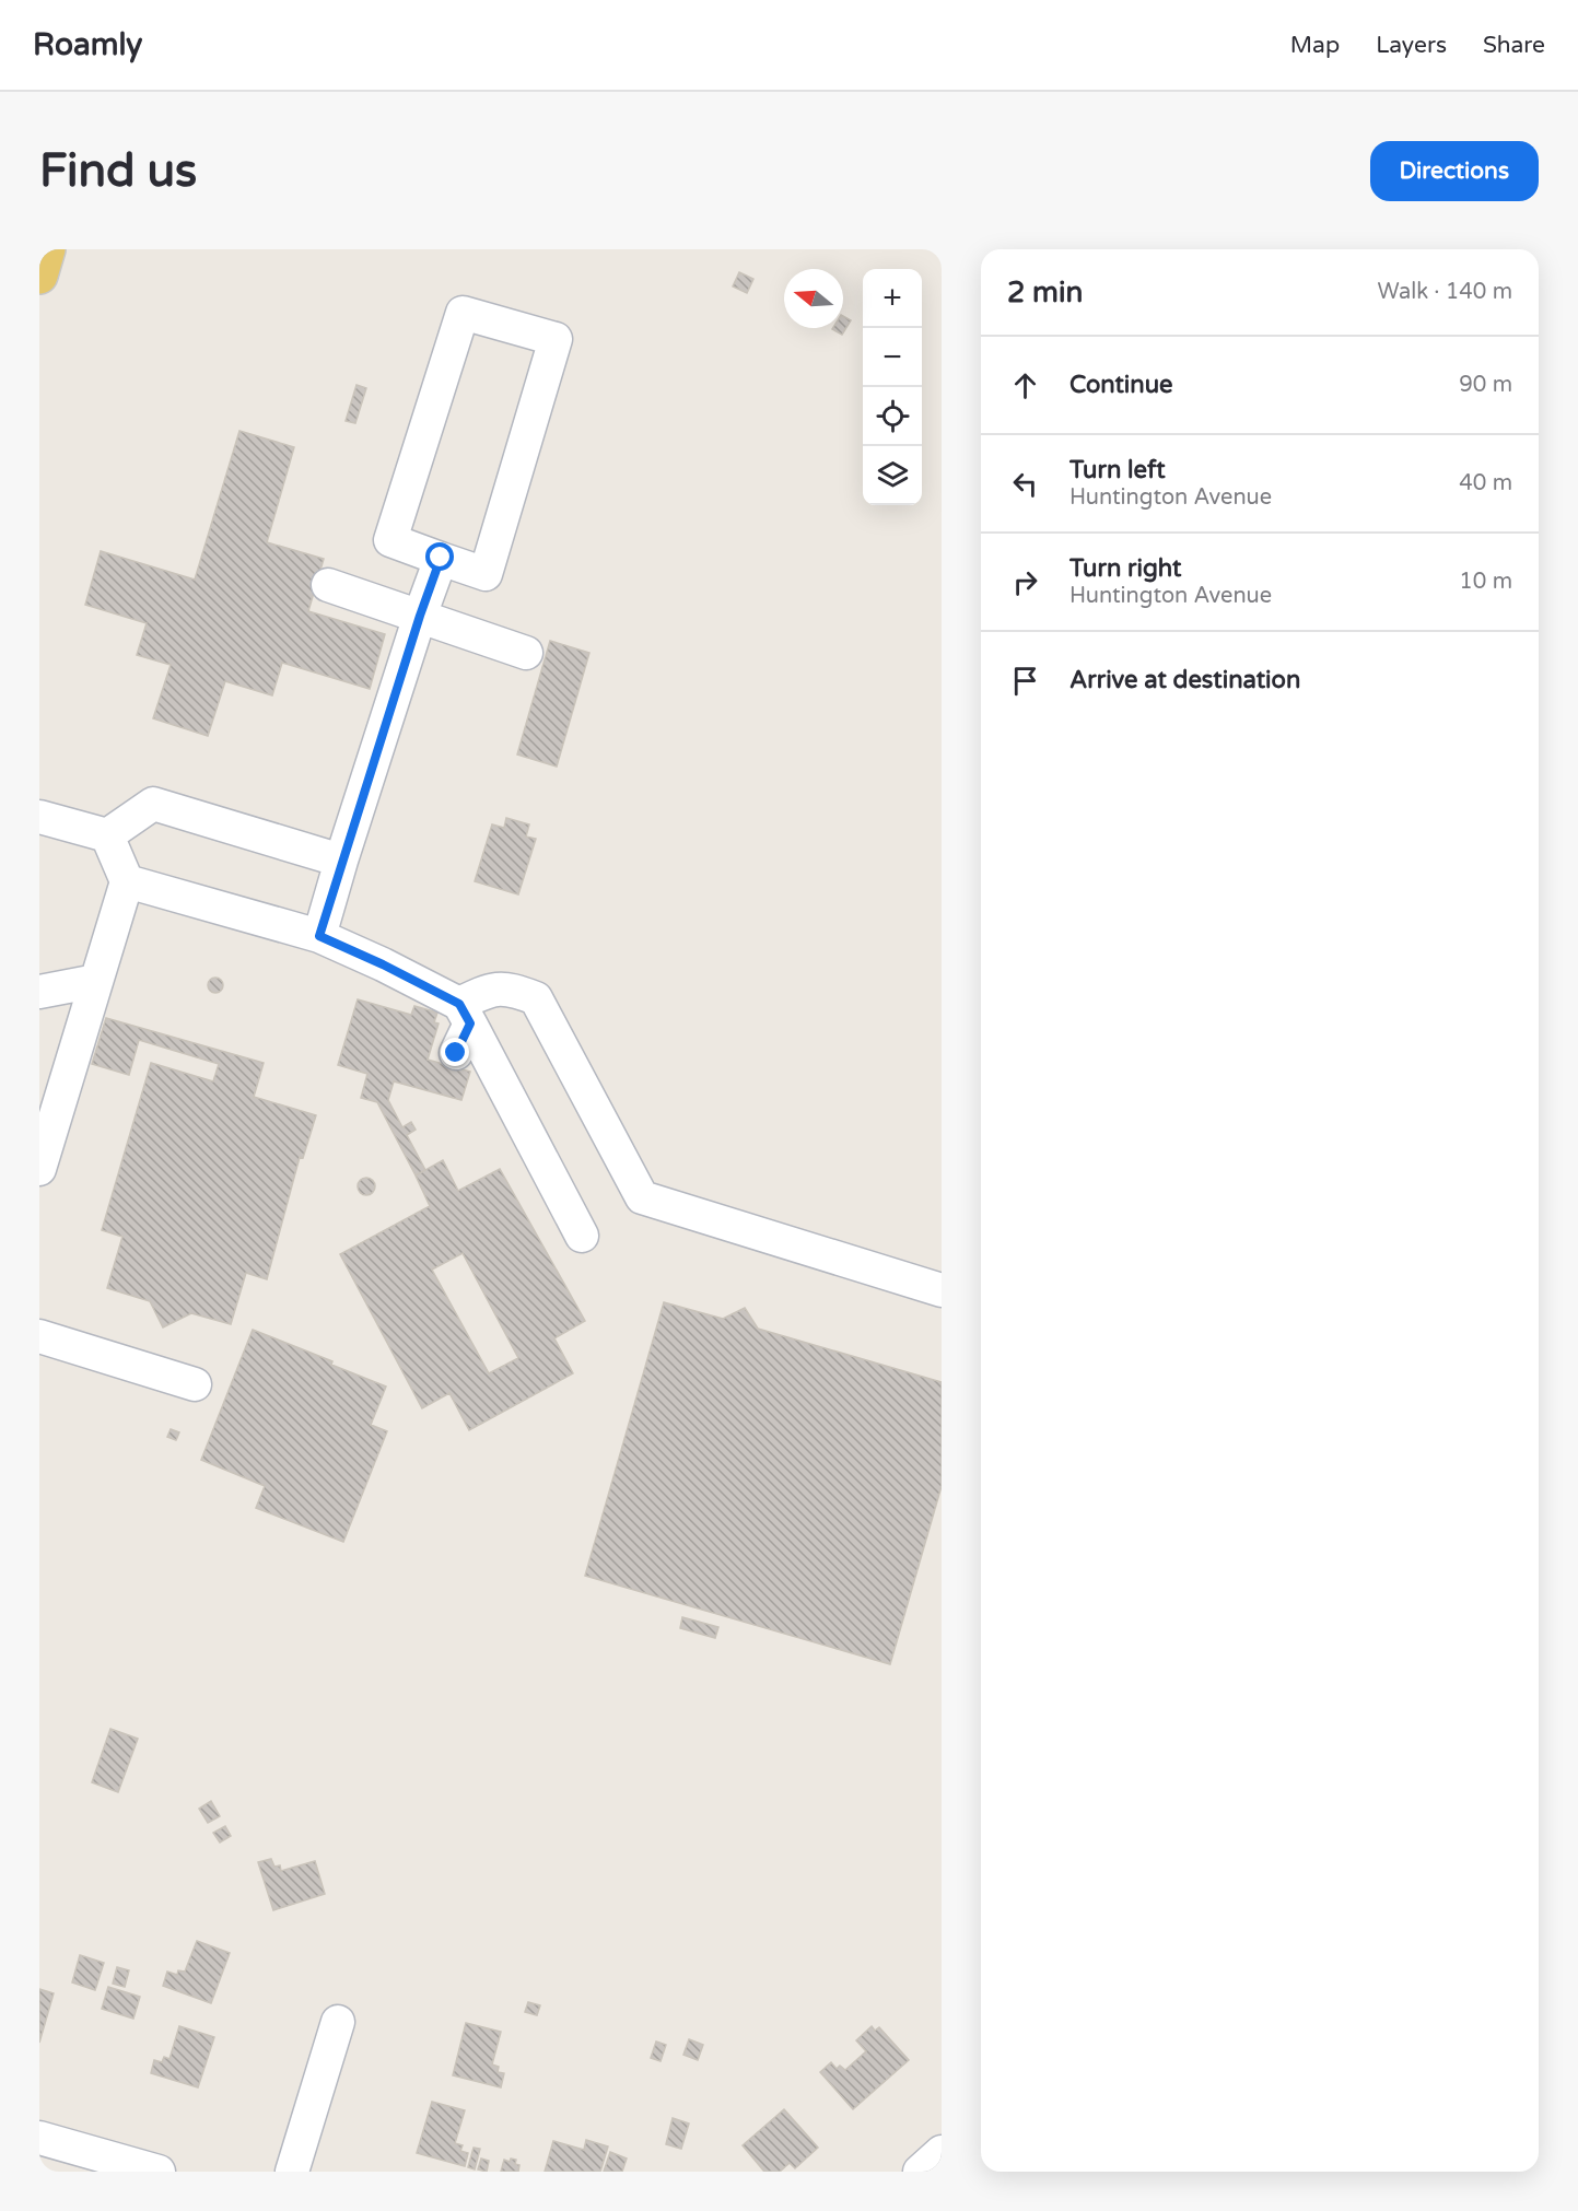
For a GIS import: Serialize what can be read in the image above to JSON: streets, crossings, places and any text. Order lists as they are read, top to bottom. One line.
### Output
{"north":"left","page":{"header":"Roamly","nav":["Map","Layers","Share"],"buttons":"Directions","title":"Find us","heading":["2 min","Walk · 140 m"],"map_buttons":["+","−"],"list":[["Continue","90 m"],["Turn left","Huntington Avenue","40 m"],["Turn right","Huntington Avenue","10 m"],"Arrive at destination"]}}
